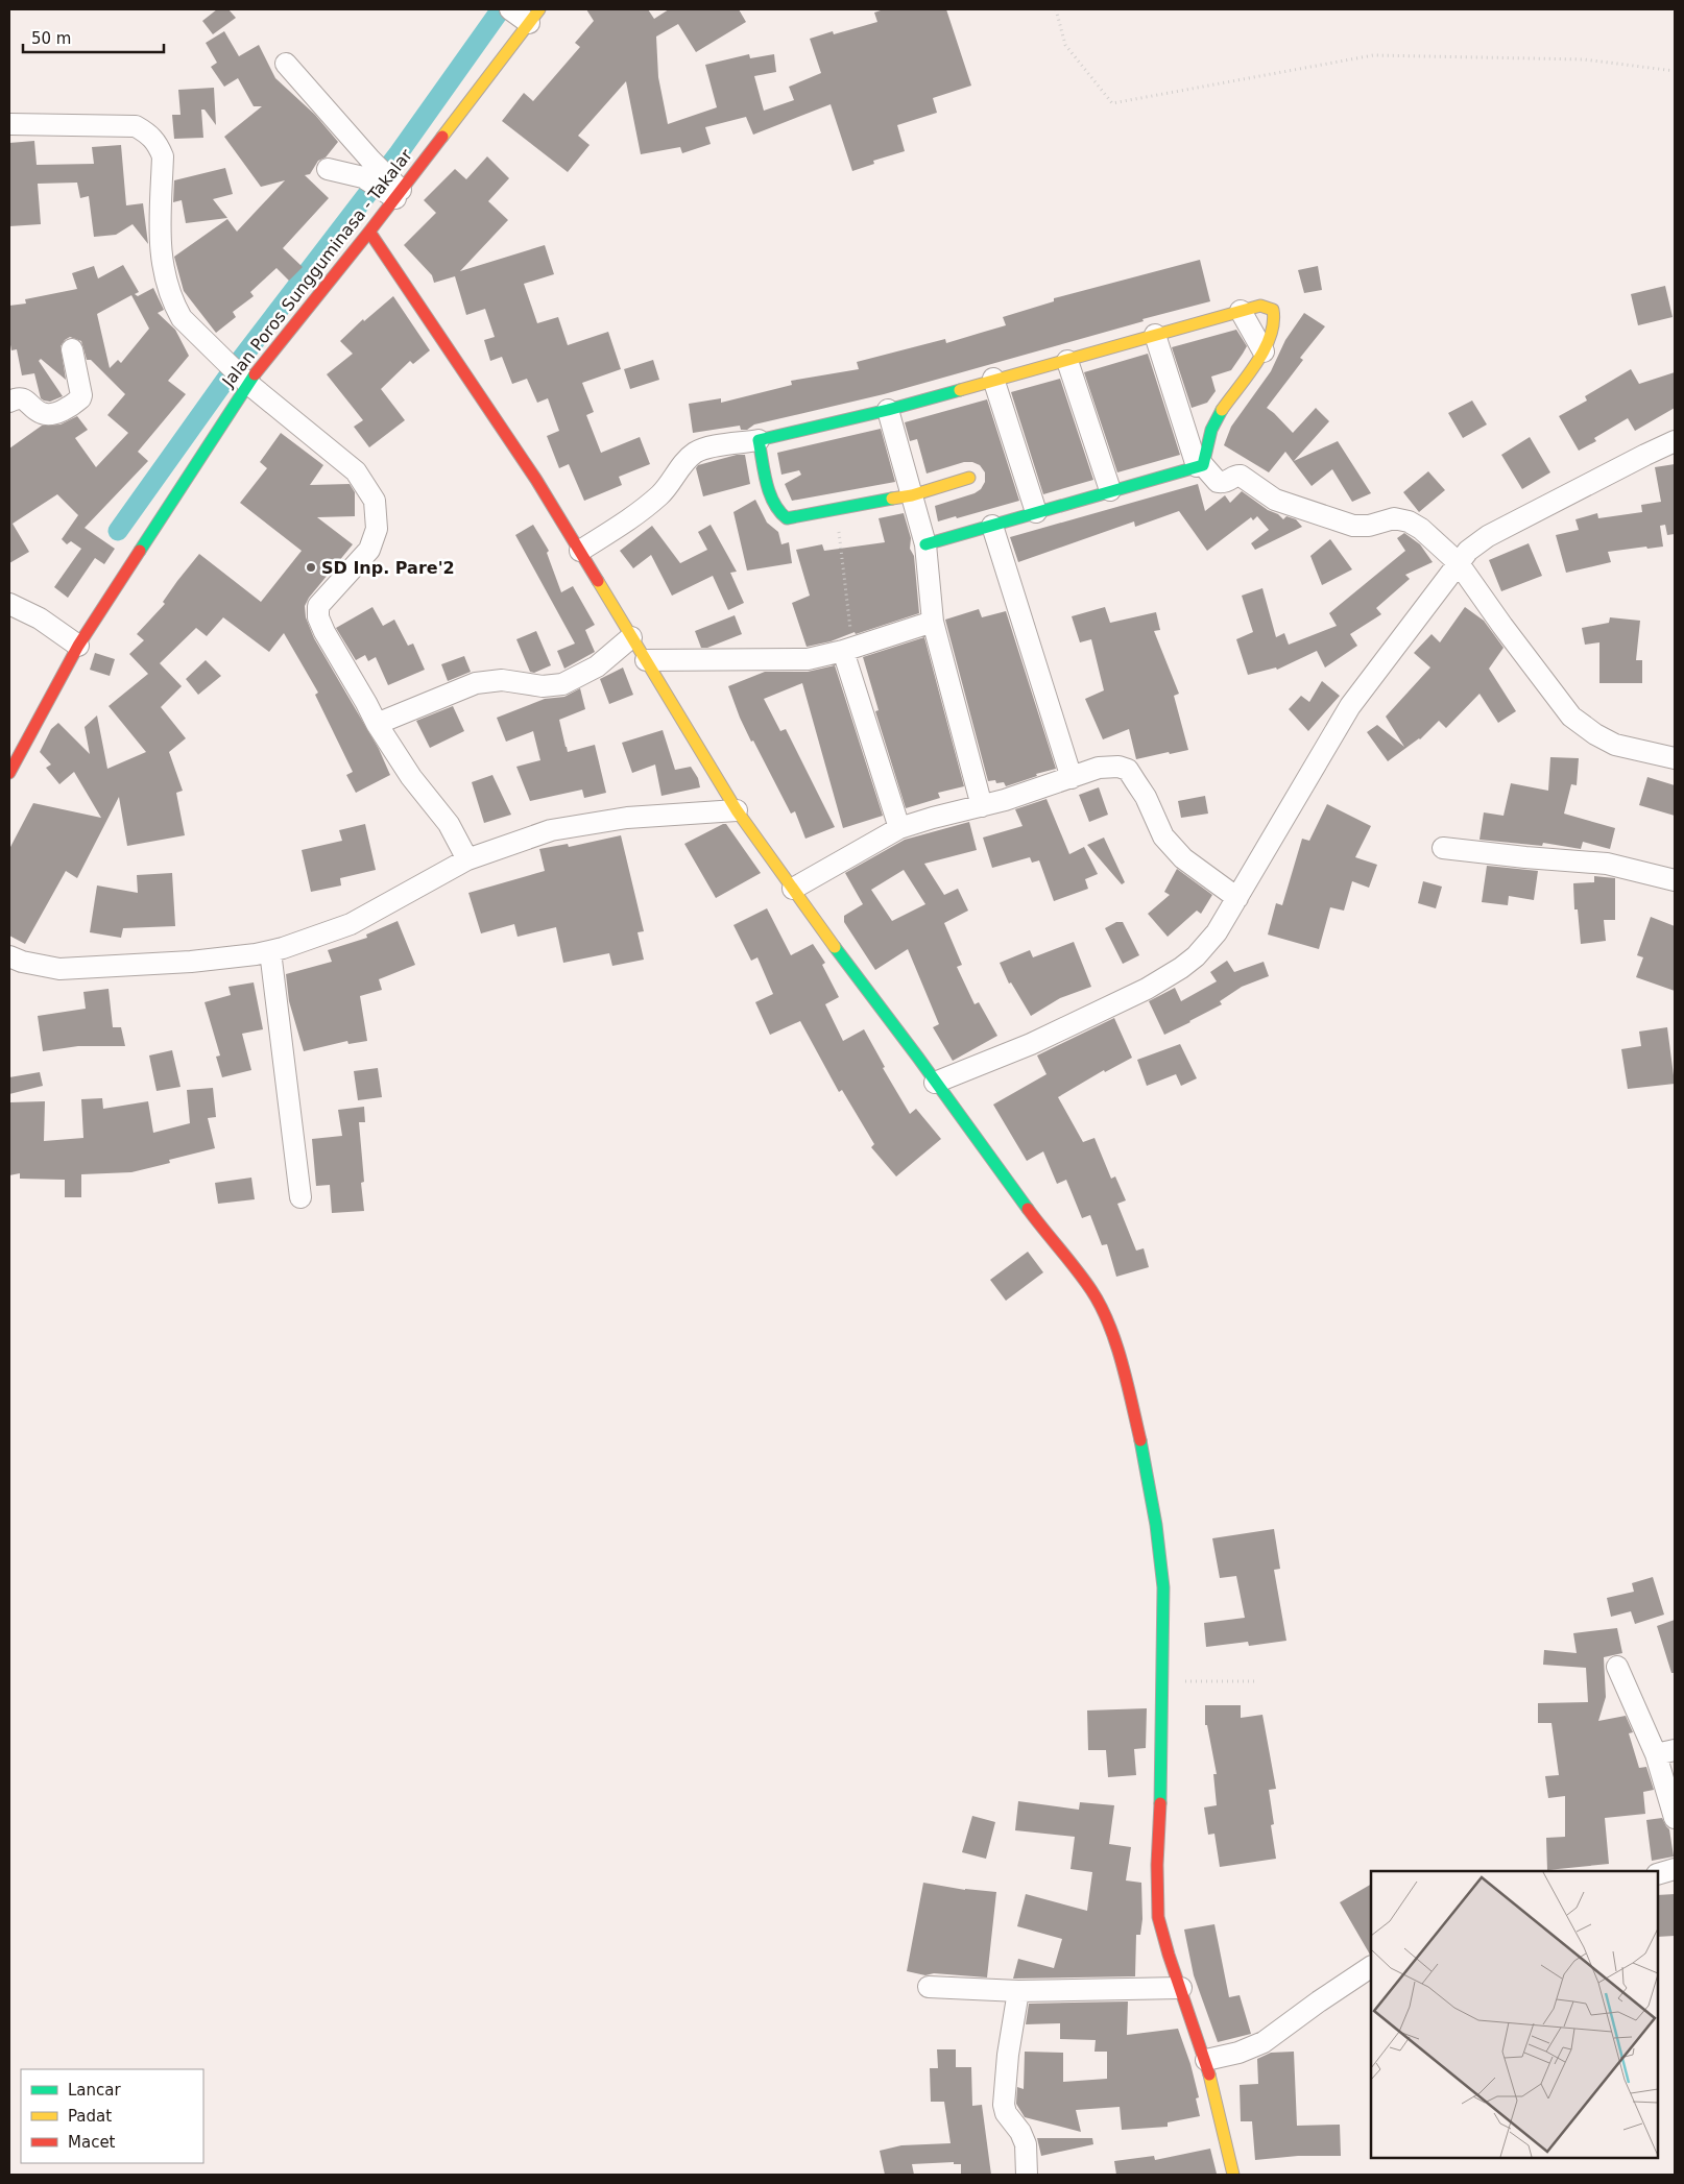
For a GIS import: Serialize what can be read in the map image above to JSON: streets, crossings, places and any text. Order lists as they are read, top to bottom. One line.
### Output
{"streets":{"main road":["Jalan Poros Sungguminasa - Takalar"]},"places":["SD Inp. Pare'2"],"legend":["Lancar","Padat","Macet"],"scale_bar":"50 m"}
